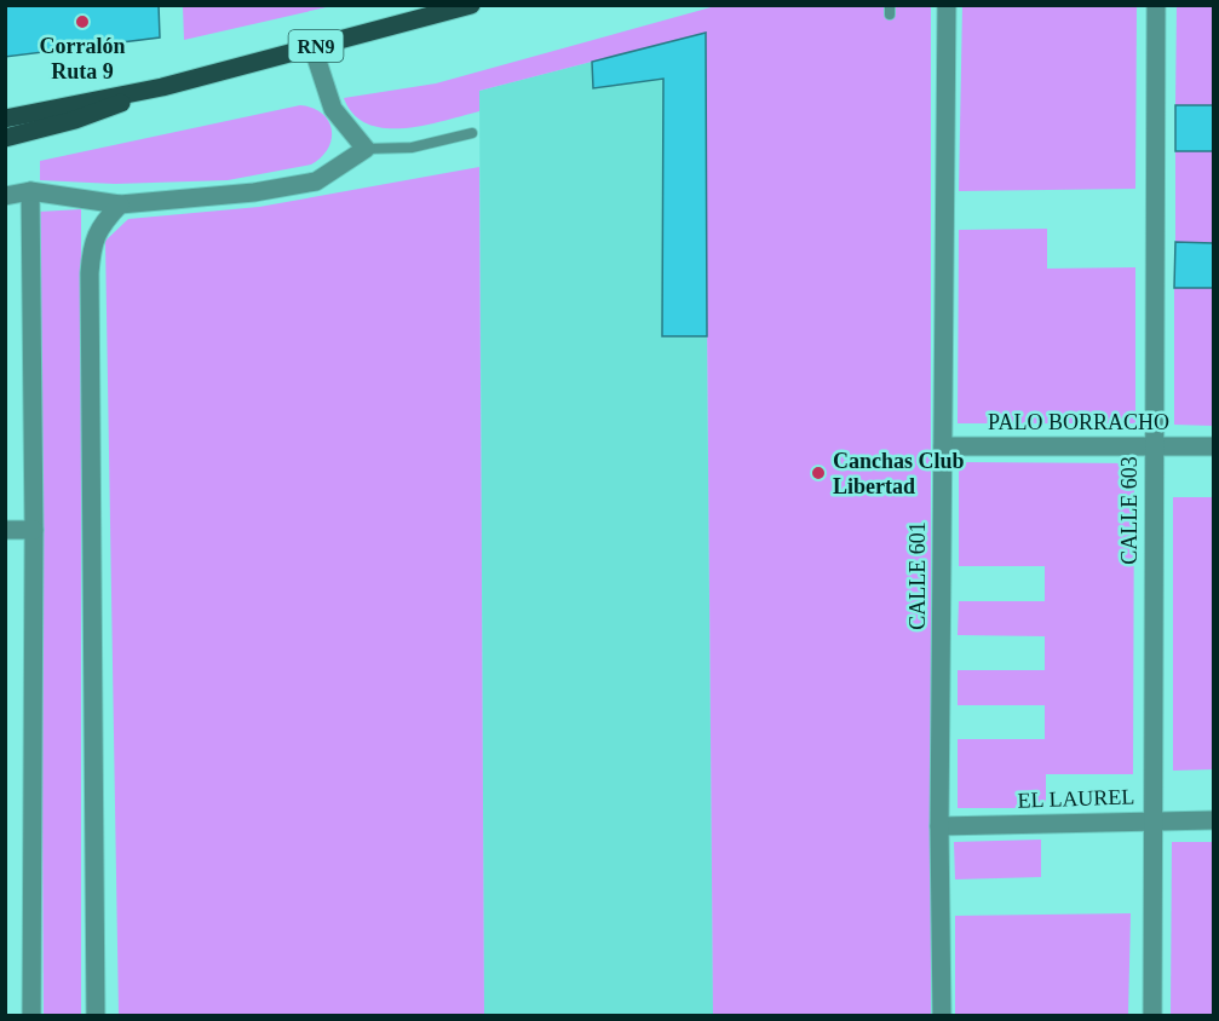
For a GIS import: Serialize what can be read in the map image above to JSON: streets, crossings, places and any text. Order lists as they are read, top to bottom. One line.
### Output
{"streets":{"main road":["RN9"],"street":["PALO BORRACHO","CALLE 603","CALLE 601","EL LAUREL"]},"crossings":[["PALO BORRACHO","CALLE 603"],["PALO BORRACHO","CALLE 601"],["CALLE 603","EL LAUREL"],["CALLE 601","EL LAUREL"]],"places":["Corralón Ruta 9","Canchas Club Libertad"]}
